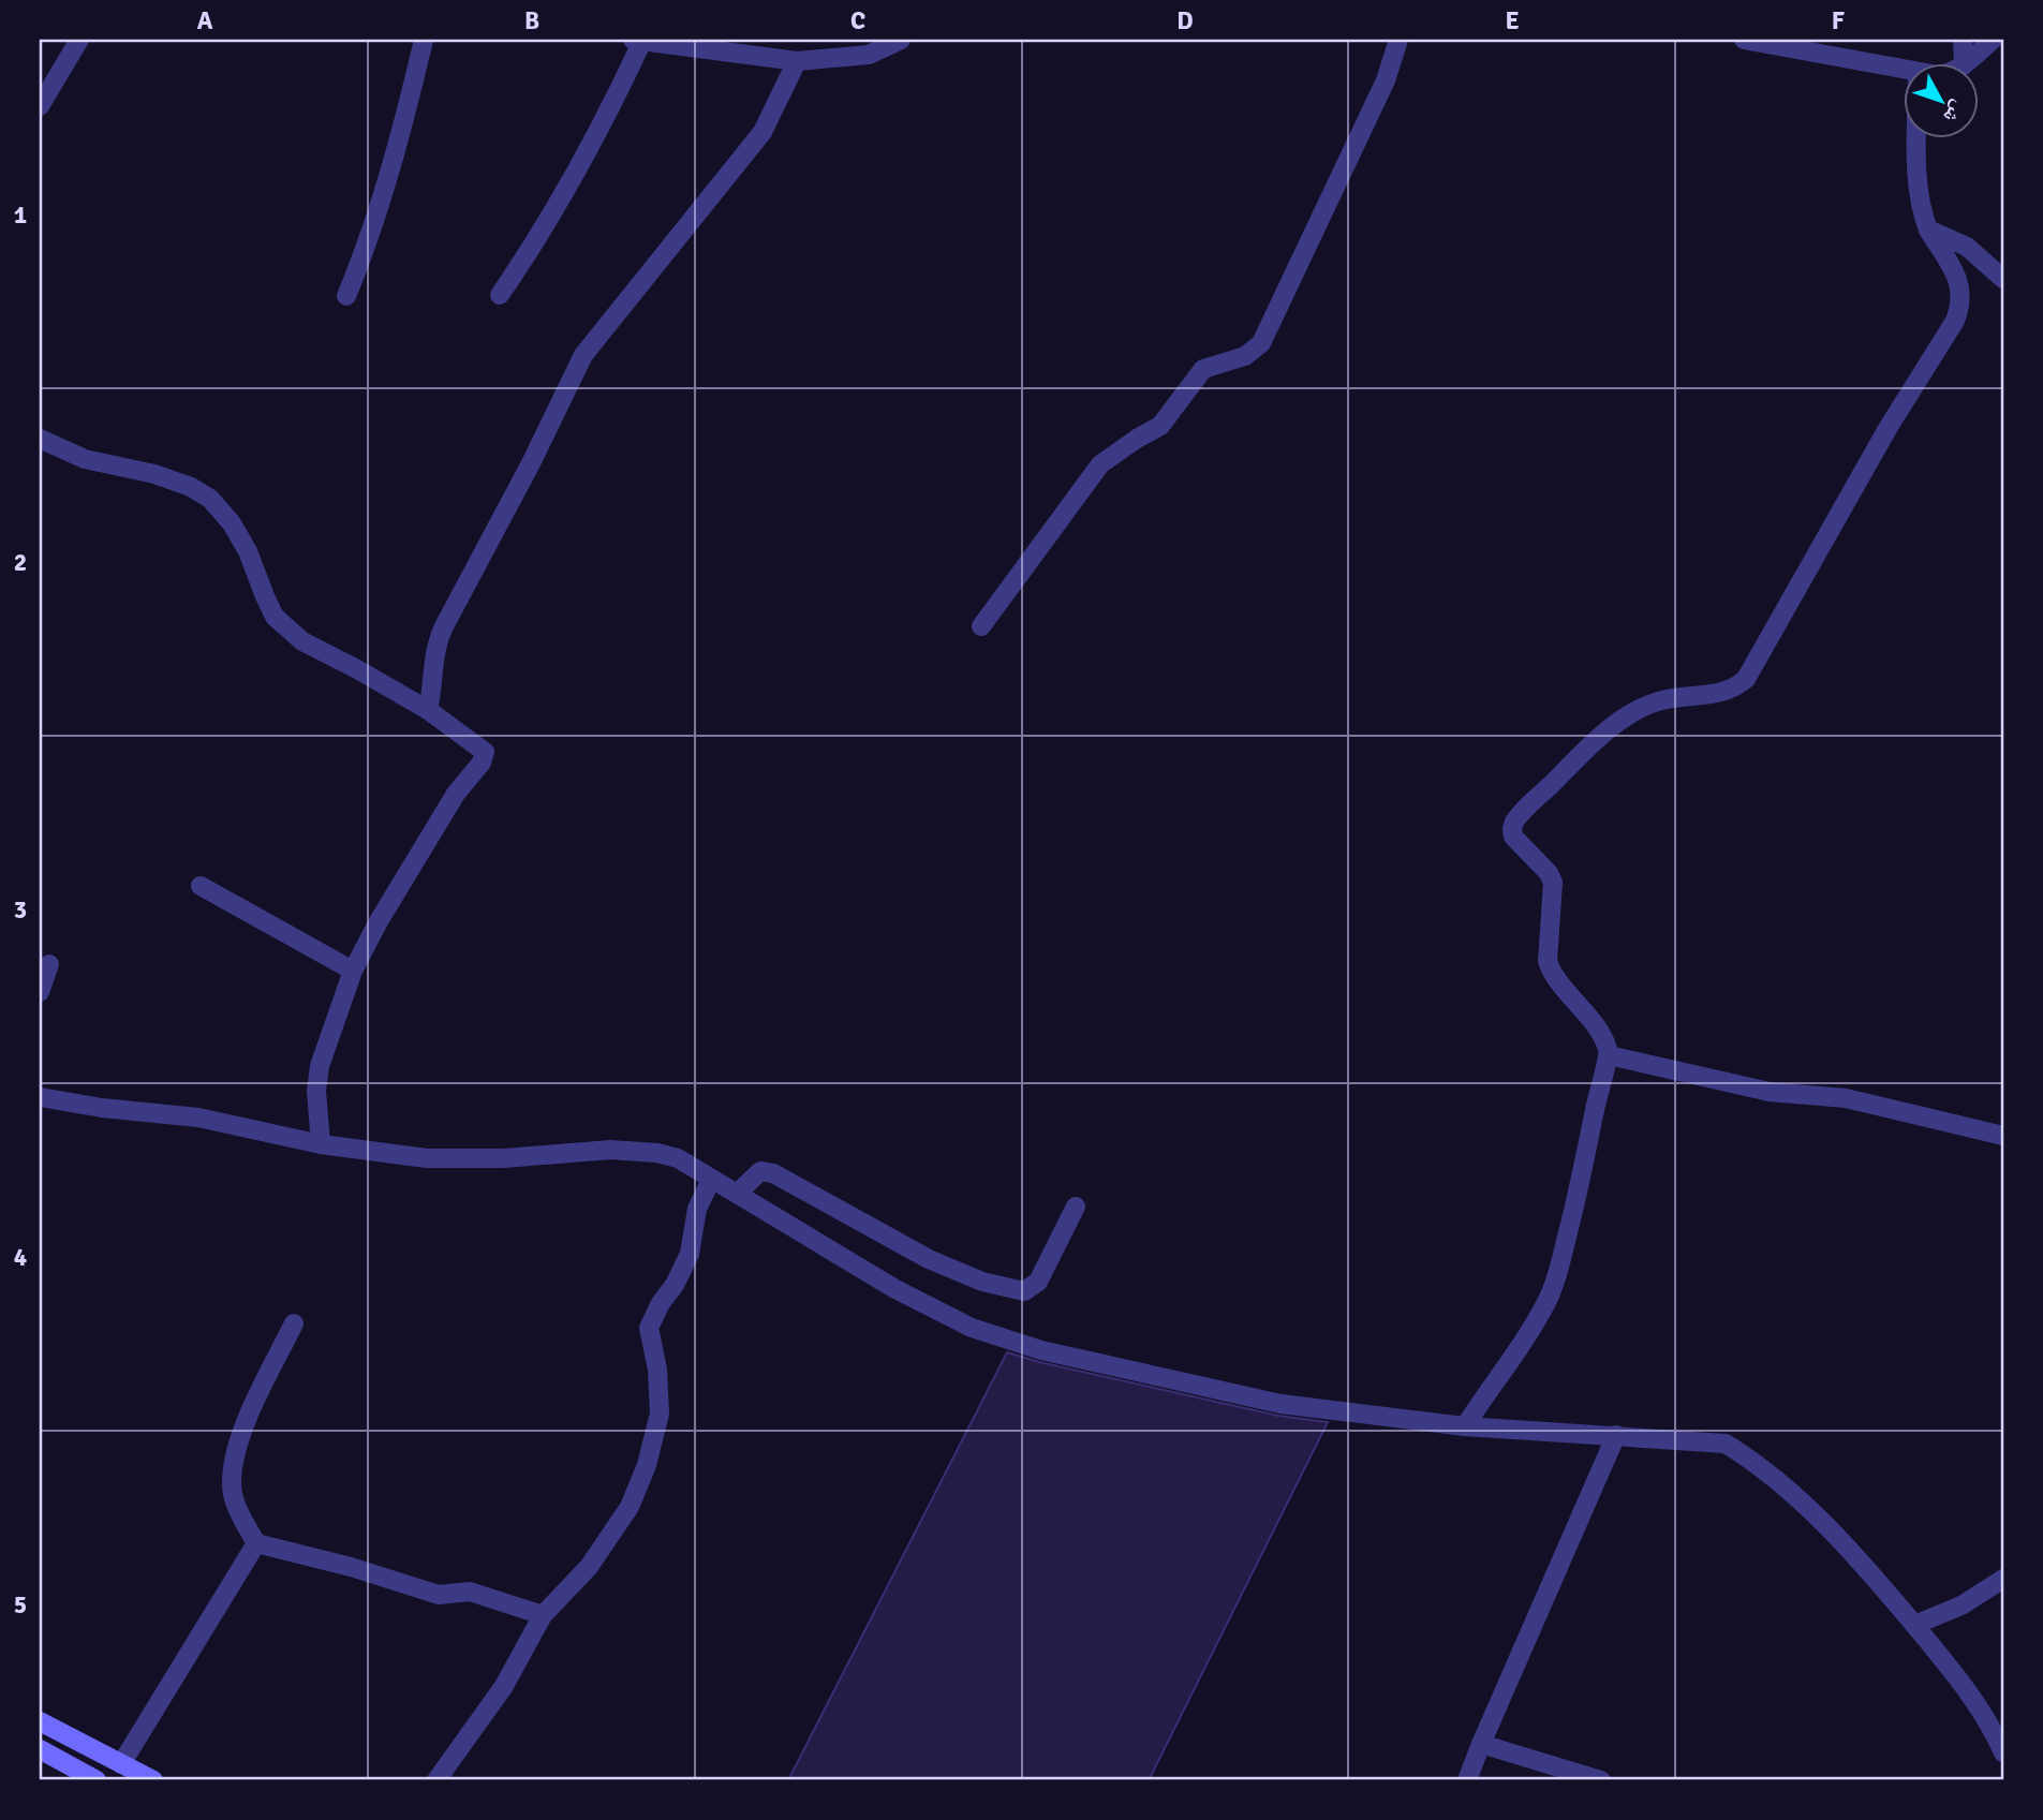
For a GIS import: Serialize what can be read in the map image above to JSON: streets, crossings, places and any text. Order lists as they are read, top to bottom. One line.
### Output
{"north":"bottom right","grid":{"columns":["A","B","C","D","E","F"],"rows":["1","2","3","4","5"]}}
